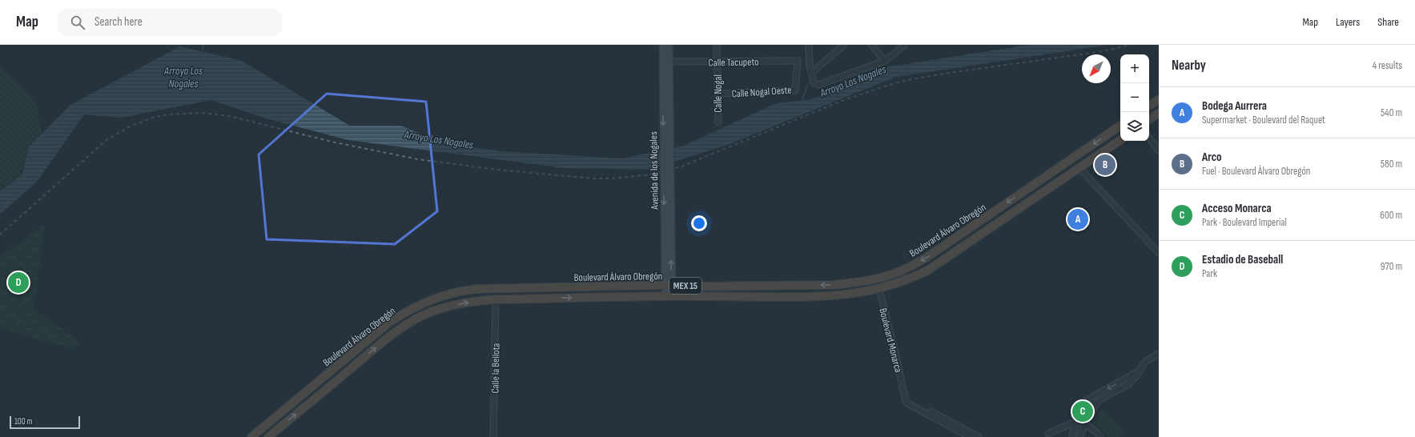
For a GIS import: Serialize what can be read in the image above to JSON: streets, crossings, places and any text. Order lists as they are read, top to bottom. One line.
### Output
{"streets":{"highway":["Boulevard Álvaro Obregón","MEX 15"],"main road":["Avenida de los Nogales"],"street":["Calle Tacupeto","Calle Nogal Oeste","Calle Nogal","Boulevard Monarca","Calle la Bellota"]},"crossings":[["Calle Tacupeto","Calle Nogal Oeste"],["Calle Tacupeto","Calle Nogal"],["Calle Tacupeto","Avenida de los Nogales"],["Calle Nogal Oeste","Calle Nogal"],["Avenida de los Nogales","Boulevard Álvaro Obregón"],["Boulevard Álvaro Obregón","Boulevard Monarca"],["Boulevard Álvaro Obregón","Calle la Bellota"]],"water":["Arroyo Los Nogales"],"scale_bar":"100 m","north":"bottom left","page":{"header":"Map","search":"Search here","nav":["Map","Layers","Share"],"heading":["Nearby","4 results"],"map_buttons":["+","−"],"list":[{"mark":"A","name":"Bodega Aurrera","note":"Supermarket · Boulevard del Raquet","value":"540 m"},{"mark":"B","name":"Arco","note":"Fuel · Boulevard Álvaro Obregón","value":"580 m"},{"mark":"C","name":"Acceso Monarca","note":"Park · Boulevard Imperial","value":"600 m"},{"mark":"D","name":"Estadio de Baseball","note":"Park","value":"970 m"}],"pins":["B","A","D","C"],"scale":"100 m"}}
